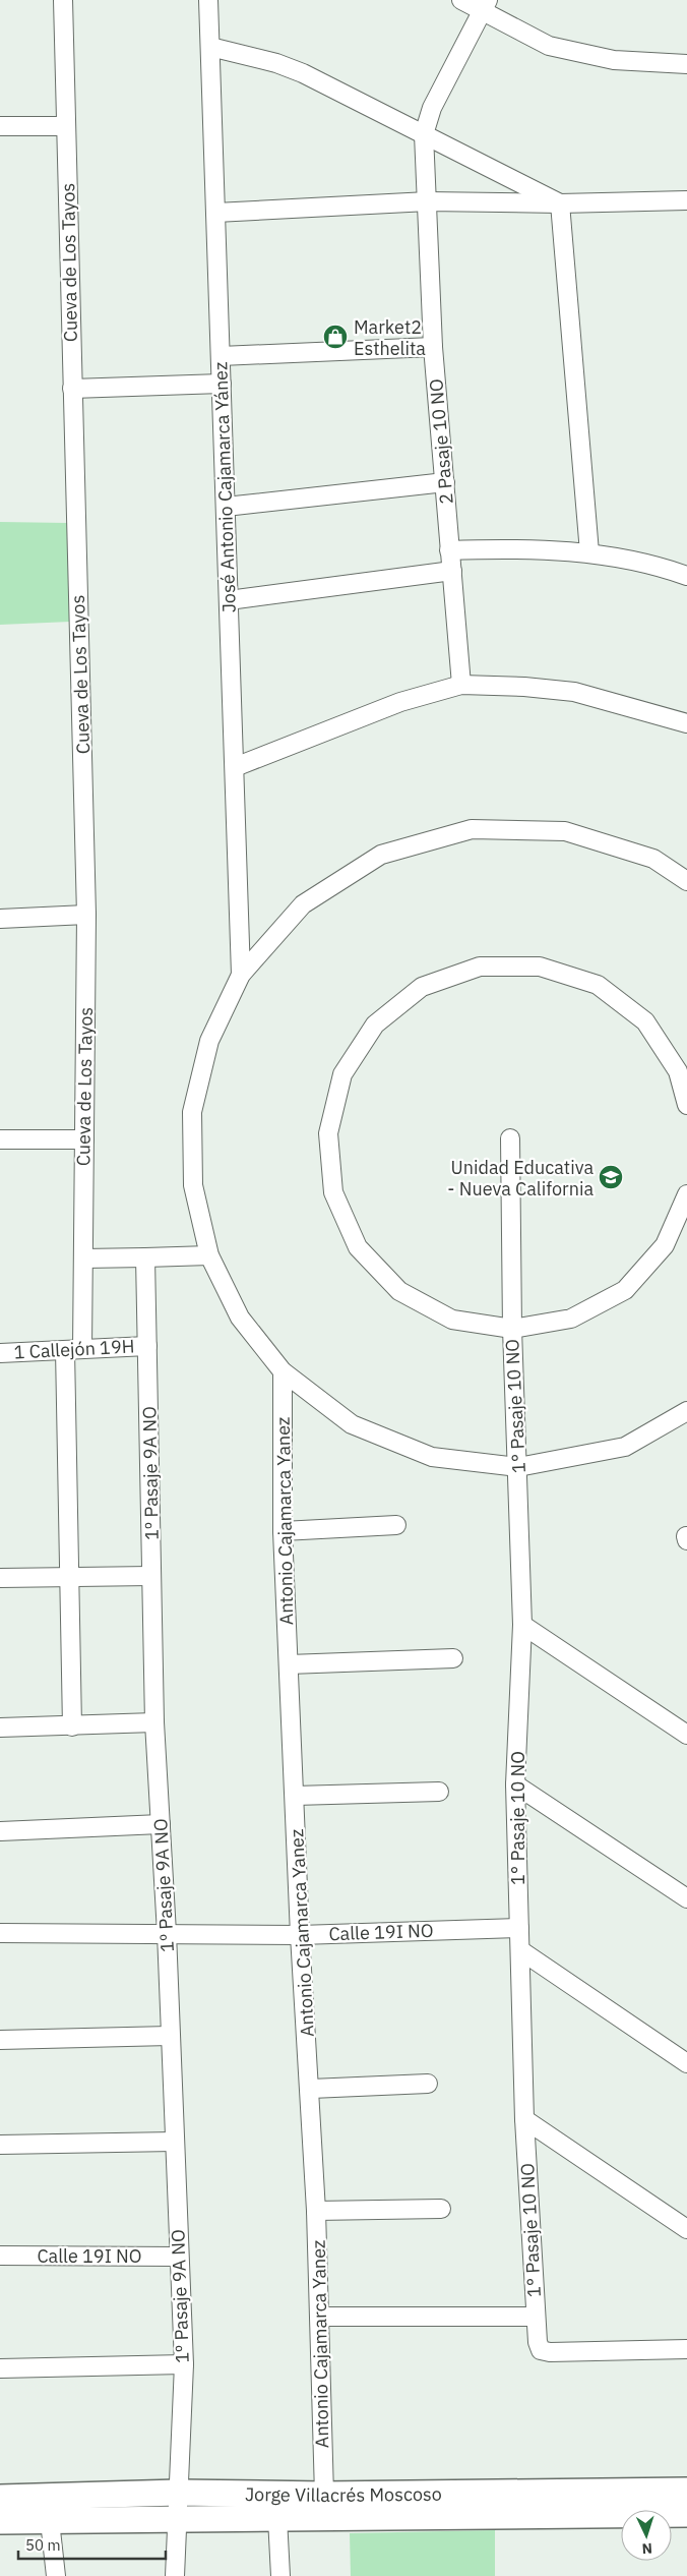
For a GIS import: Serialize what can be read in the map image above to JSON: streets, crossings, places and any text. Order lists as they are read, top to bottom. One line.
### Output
{"streets":{"street":["Cueva de Los Tayos","2 Pasaje 10 NO","José Antonio Cajamarca Yánez","1 Callejón 19H","1° Pasaje 10 NO","1º Pasaje 9A NO","Antonio Cajamarca Yanez","Calle 19I NO","Jorge Villacrés Moscoso"]},"crossings":[["Cueva de Los Tayos","1 Callejón 19H"],["1 Callejón 19H","1º Pasaje 9A NO"],["1° Pasaje 10 NO","Calle 19I NO"],["1º Pasaje 9A NO","Calle 19I NO"],["1º Pasaje 9A NO","Jorge Villacrés Moscoso"],["Antonio Cajamarca Yanez","Calle 19I NO"],["Antonio Cajamarca Yanez","Jorge Villacrés Moscoso"]],"places":{"shop":["Market2 Esthelita"],"school or university":["Unidad Educativa - Nueva California"]},"scale_bar":"50 m","north":"bottom"}
